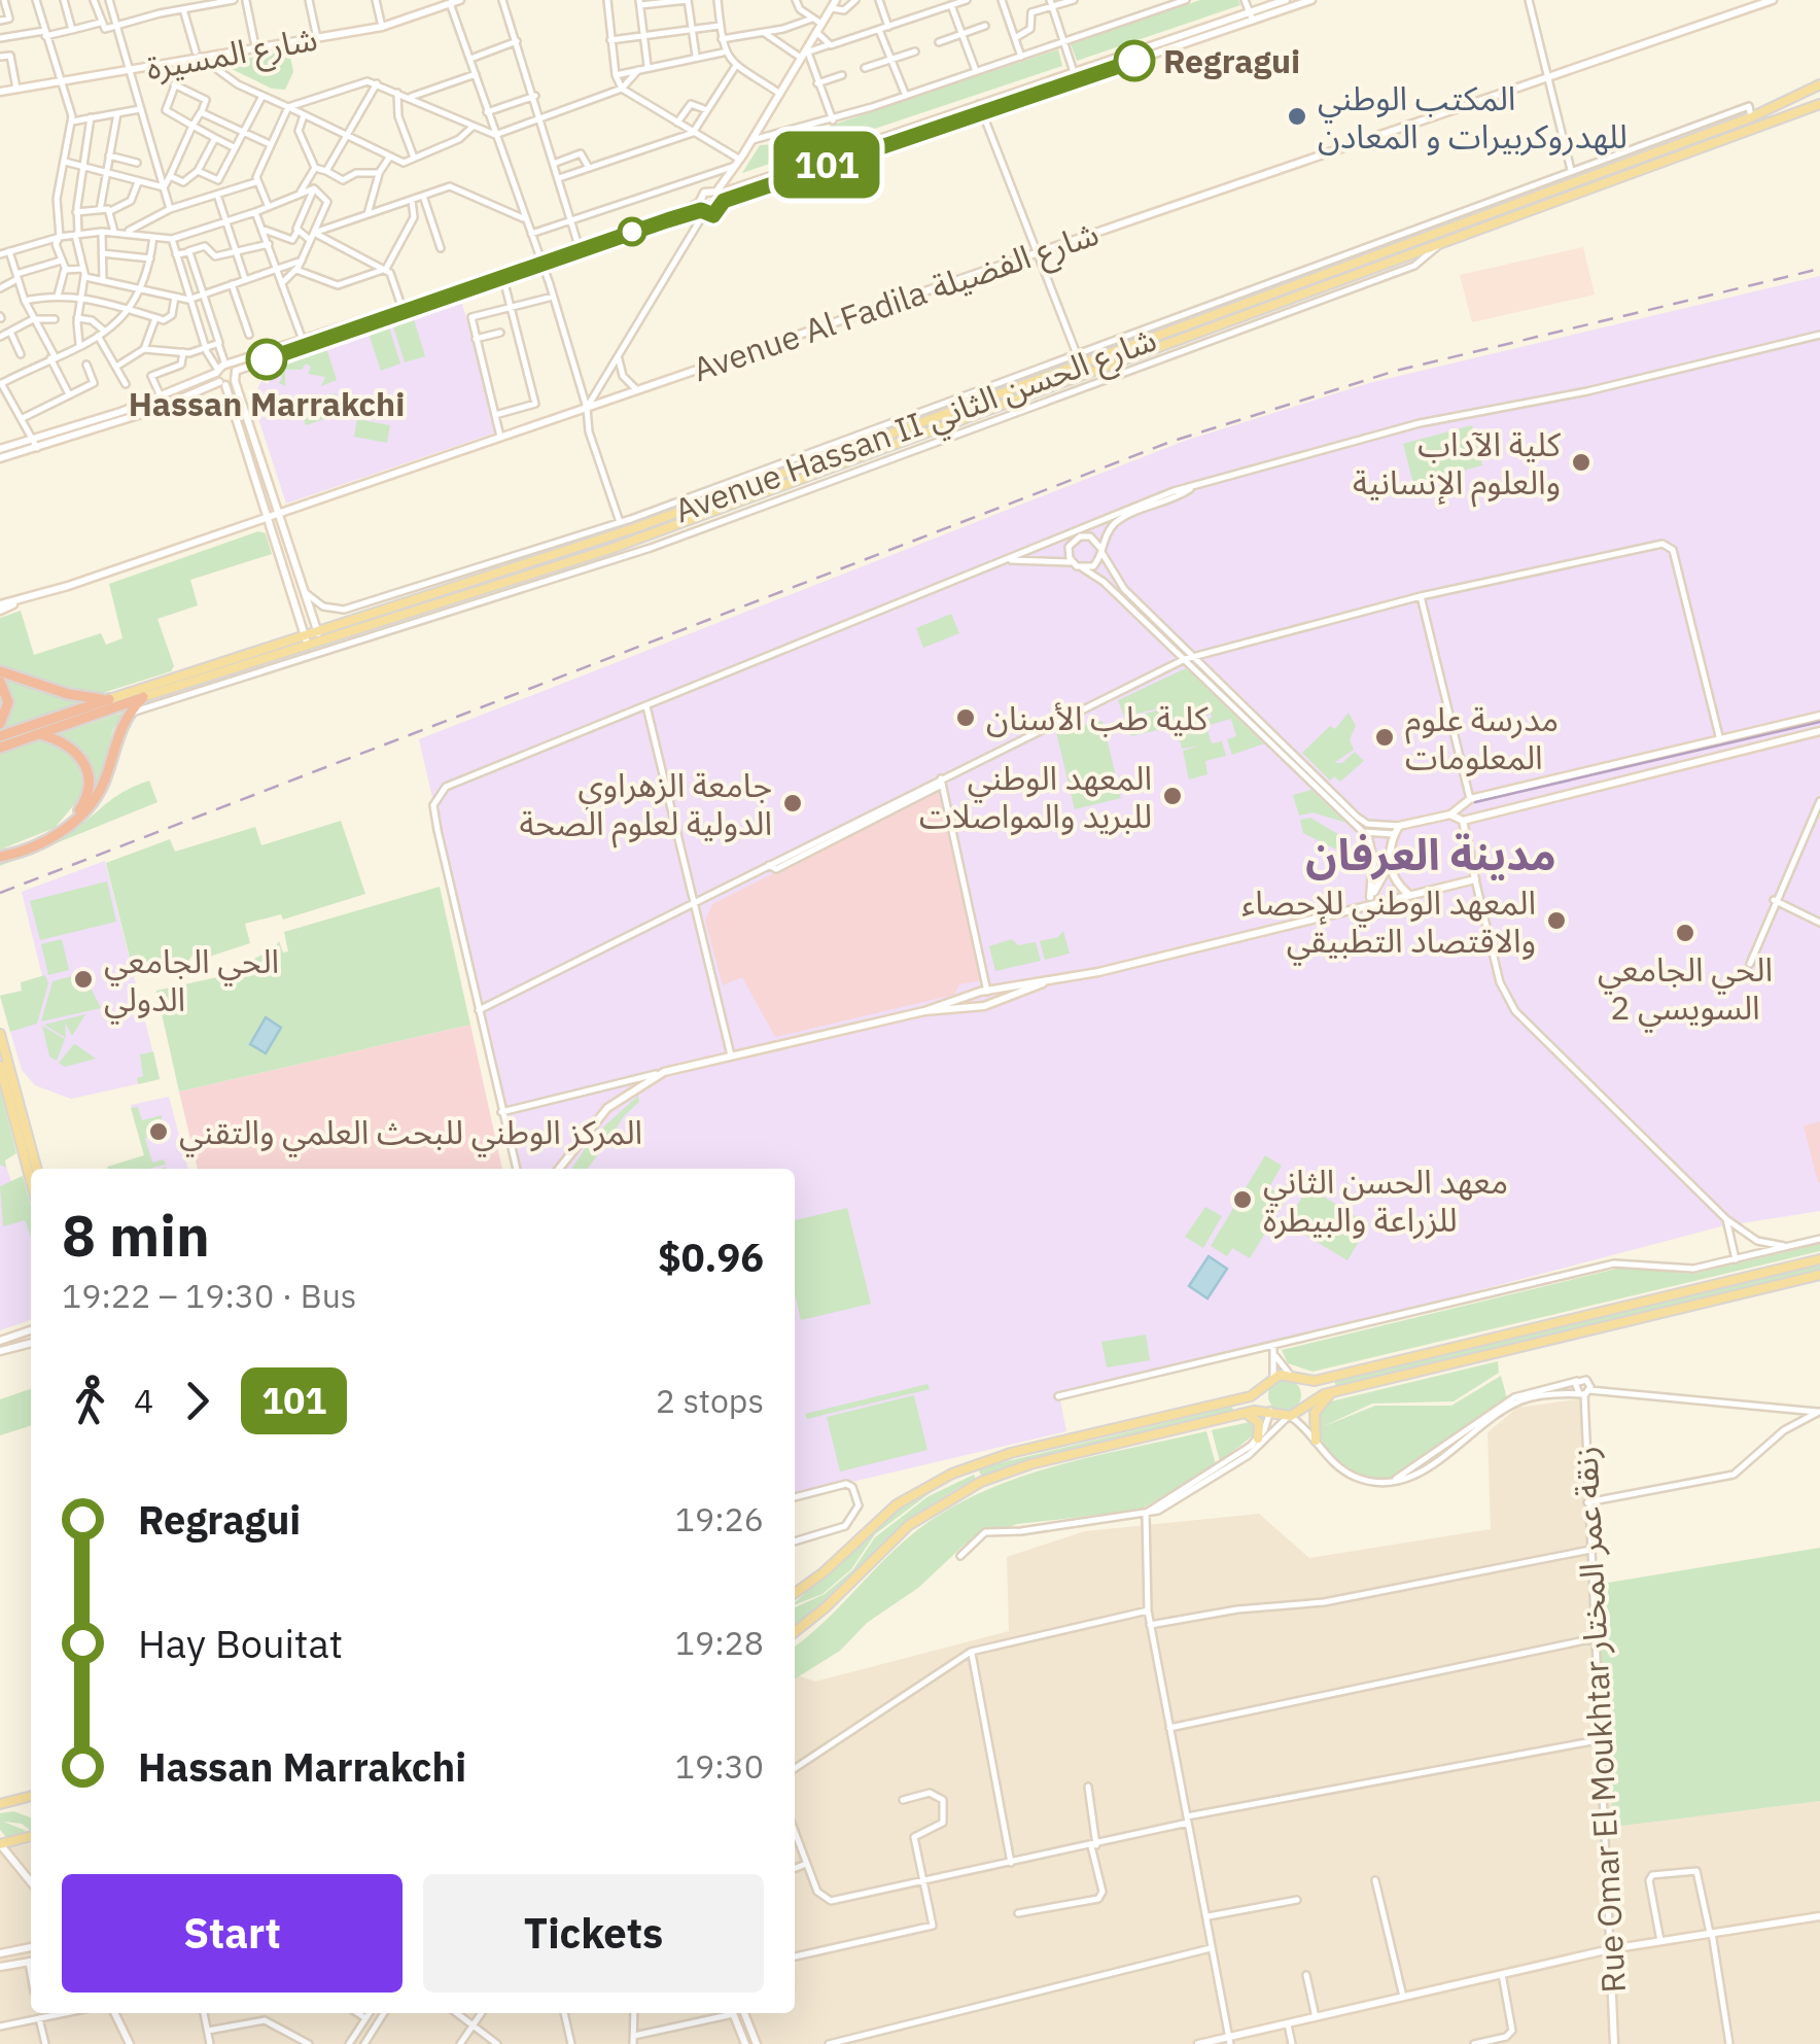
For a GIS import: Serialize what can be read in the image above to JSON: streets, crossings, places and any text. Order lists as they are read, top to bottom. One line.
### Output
{"streets":{"highway":["Avenue Hassan II شارع الحسن الثاني"],"street":["شارع المسيرة","Avenue Al Fadila شارع الفضيلة","Rue Omar El Moukhtar زنقة عمر المختار"]},"districts":["مدينة العرفان"],"places":["Regragui","المكتب الوطني للهدروكربيرات و المعادن","Hassan Marrakchi","كلية الآداب والعلوم الإنسانية","كلية طب الأسنان","مدرسة علوم المعلومات","المعهد الوطني للبريد والمواصلات","جامعة الزهراوي الدولية لعلوم الصحة","المعهد الوطني للإحصاء والاقتصاد التطبيقي","الحي الجامعي السويسي 2","الحي الجامعي الدولي","المركز الوطني للبحث العلمي والتقني","معهد الحسن الثاني للزراعة والبيطرة"],"lines":["bus line 101"],"page":{"on_map":"101","heading":["8 min","19:22 – 19:30 · Bus","$0.96"],"legs":["4","101","2 stops"],"list":[{"name":"Regragui","value":"19:26"},{"name":"Hay Bouitat","value":"19:28"},{"name":"Hassan Marrakchi","value":"19:30"}],"buttons":["Start","Tickets"]}}
